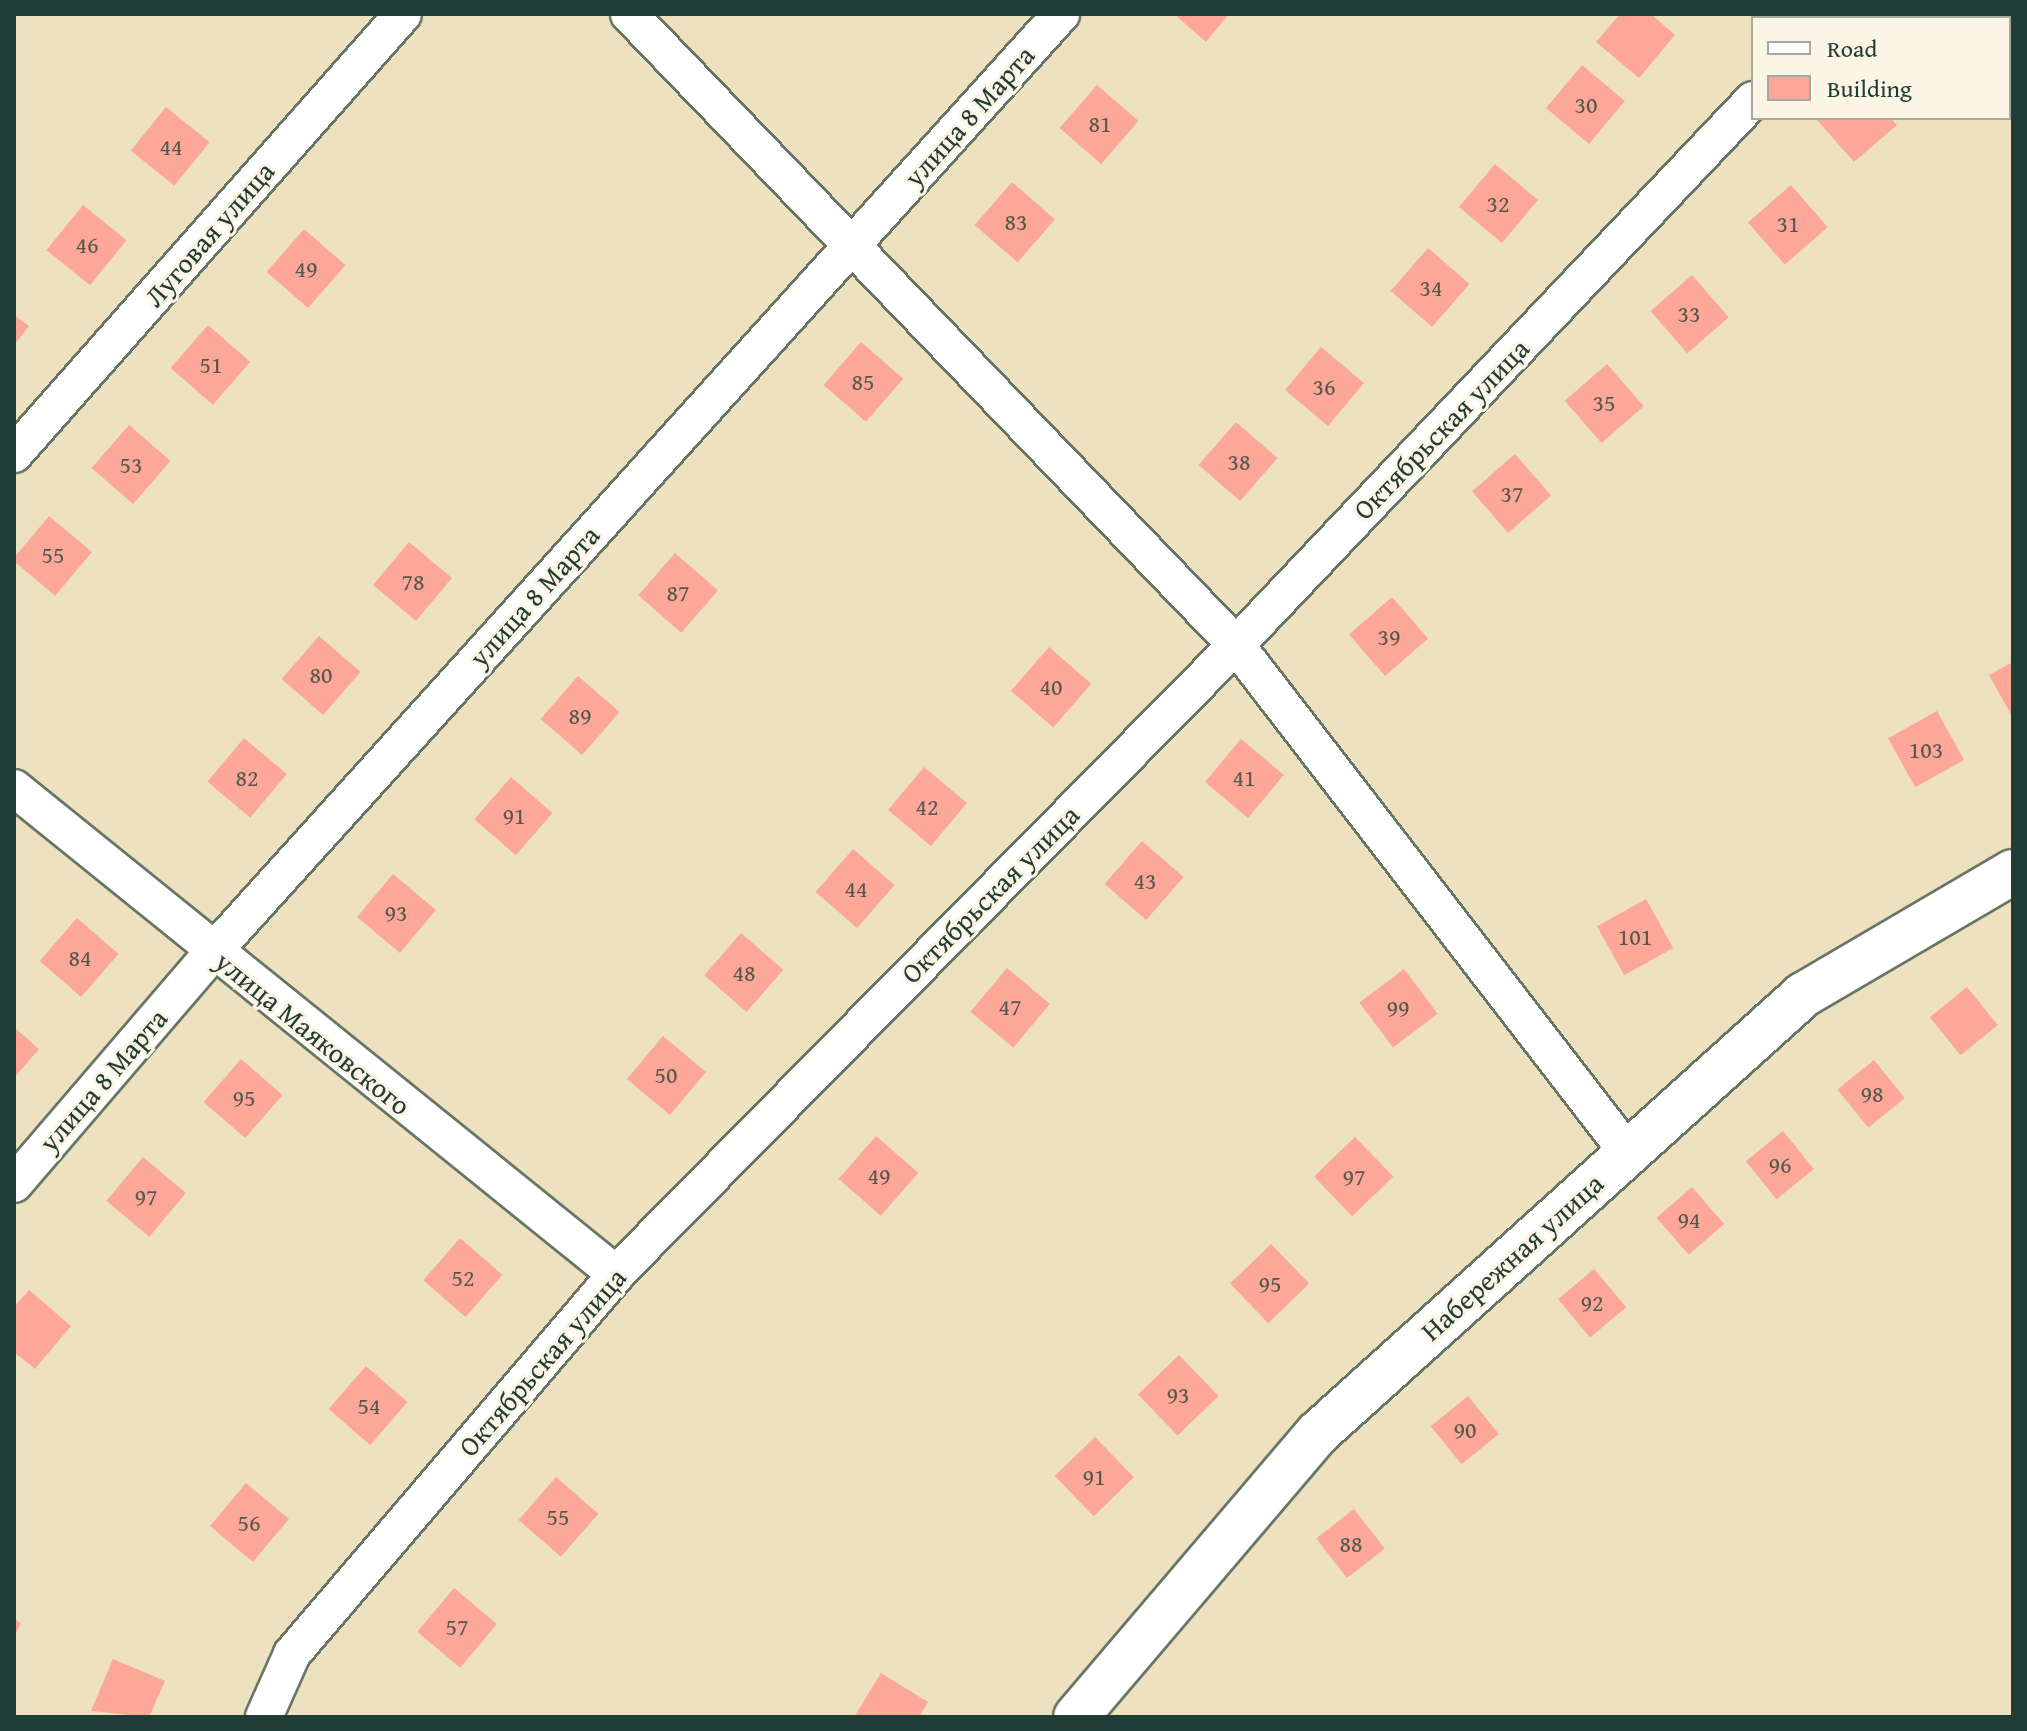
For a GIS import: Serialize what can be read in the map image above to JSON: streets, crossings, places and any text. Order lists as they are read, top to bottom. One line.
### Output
{"streets":{"street":["улица 8 Марта","Луговая улица","Октябрьская улица","улица Маяковского","Набережная улица"]},"crossings":[["улица 8 Марта","улица Маяковского"],["Октябрьская улица","улица Маяковского"]],"house_numbers":["30","81","44","32","83","31","46","49","34","33","51","85","36","35","38","53","37","55","78","87","39","80","40","89","103","82","41","42","91","43","44","93","101","84","48","47","99","50","98","95","96","49","97","97","94","52","95","92","93","54","90","91","55","56","88","57"],"legend":["Road","Building"]}
